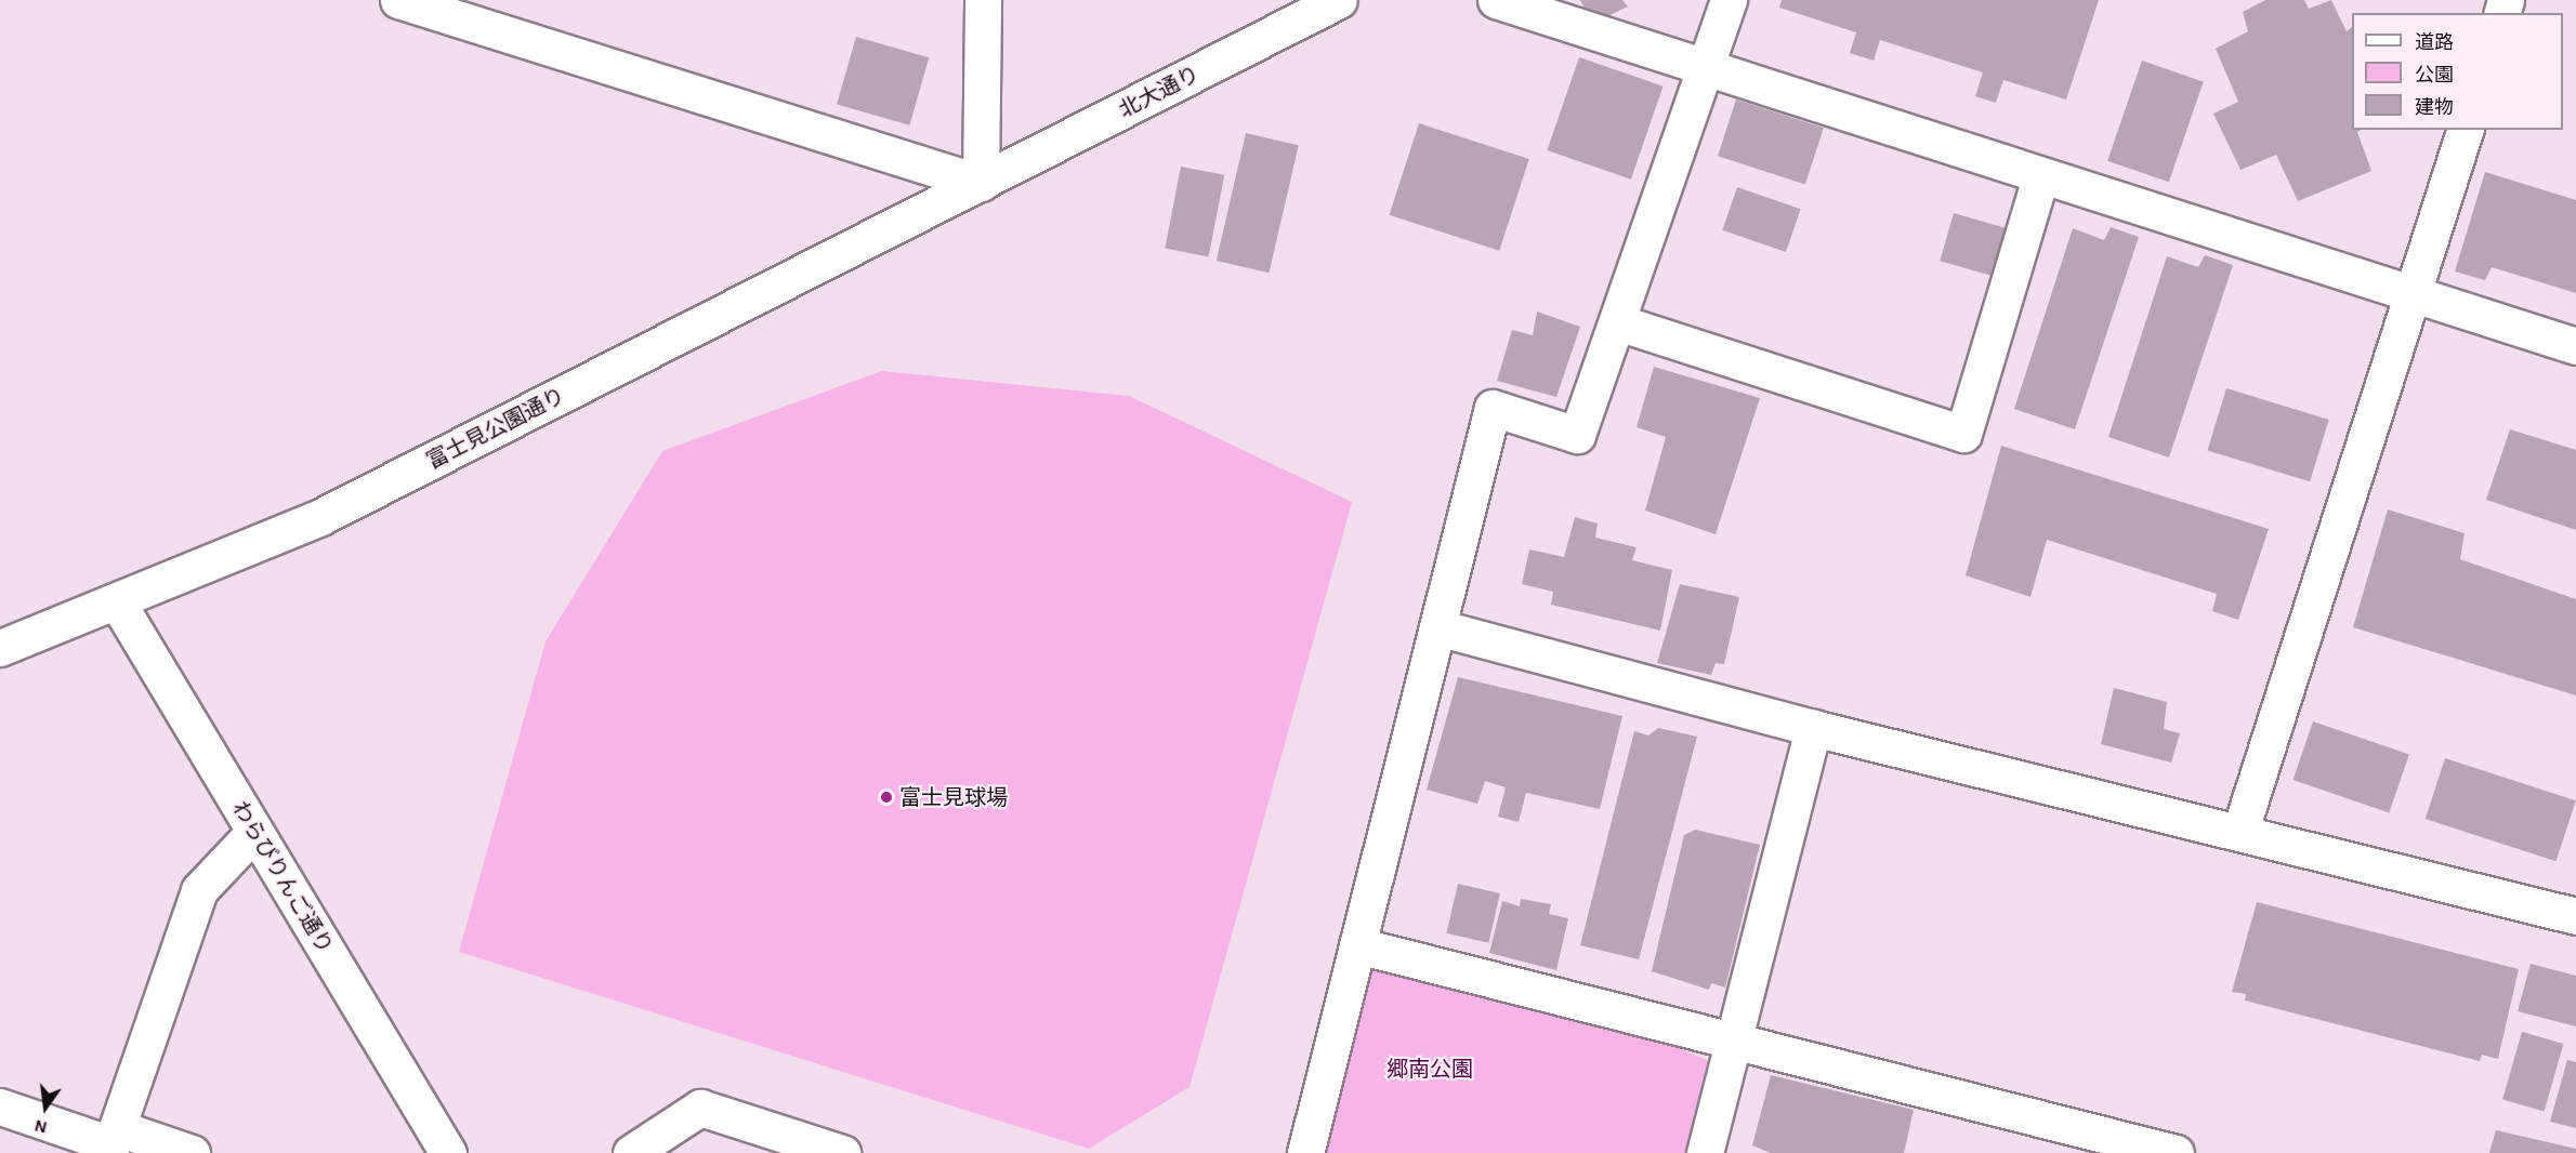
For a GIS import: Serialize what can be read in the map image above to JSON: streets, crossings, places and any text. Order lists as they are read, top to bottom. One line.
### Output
{"streets":{"street":["北大通り","富士見公園通り","わらびりんご通り"]},"crossings":[["北大通り","富士見公園通り"],["富士見公園通り","わらびりんご通り"]],"parks":["郷南公園"],"places":["富士見球場"],"legend":["道路","公園","建物"],"north":"bottom"}
